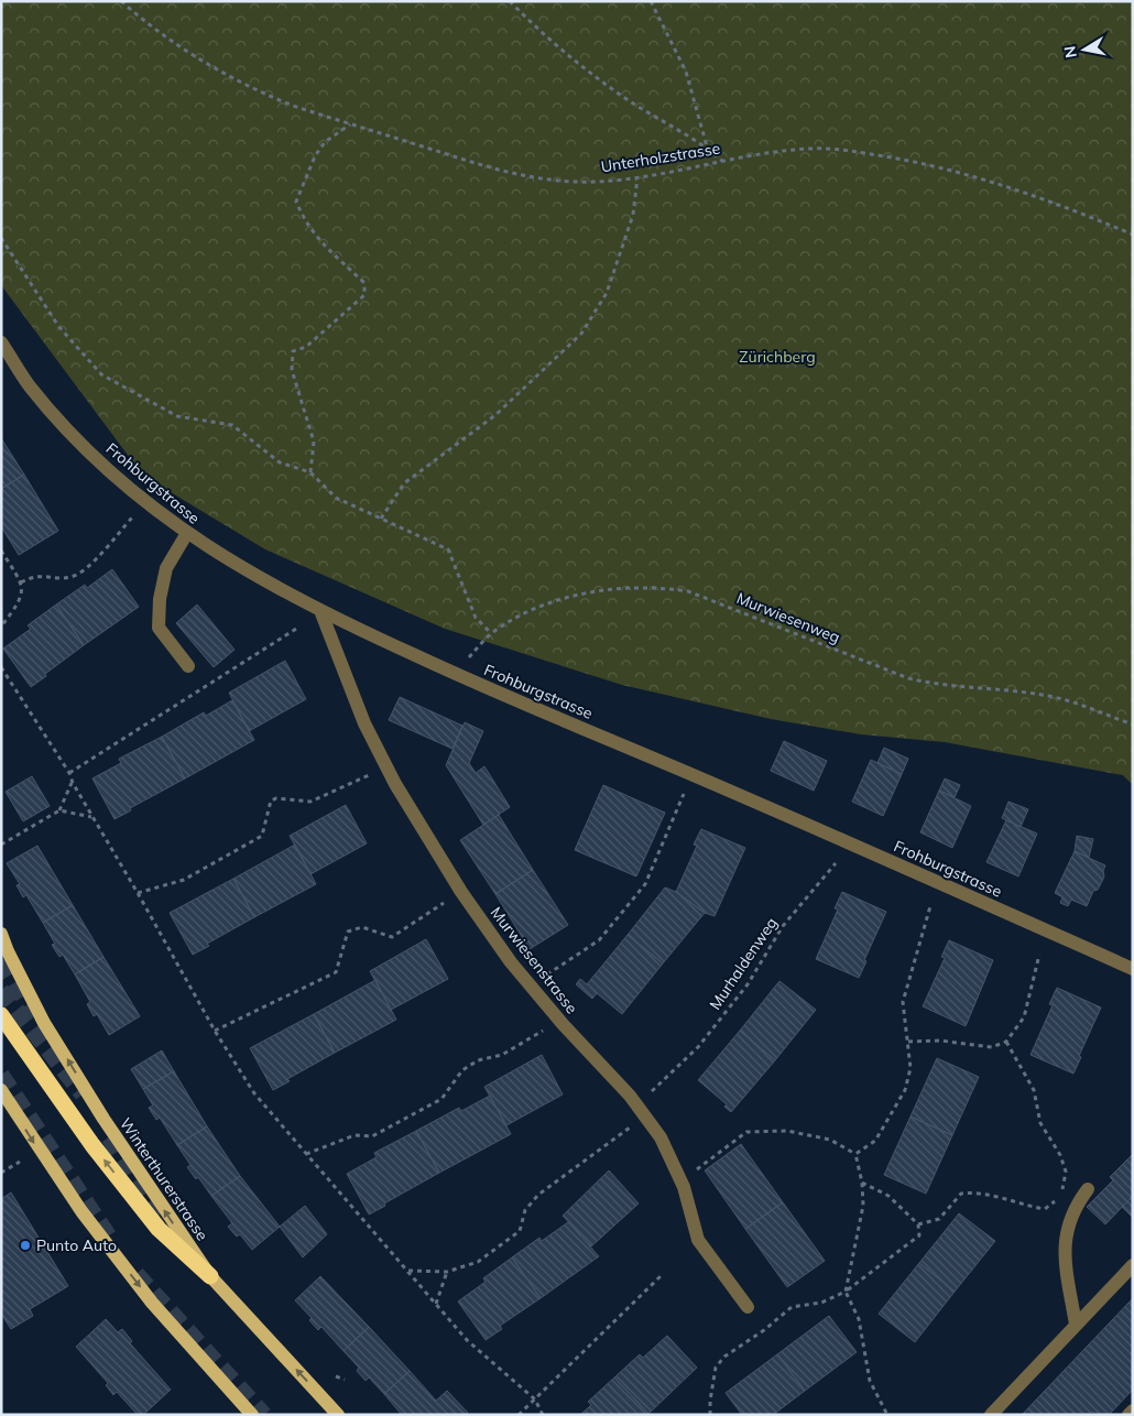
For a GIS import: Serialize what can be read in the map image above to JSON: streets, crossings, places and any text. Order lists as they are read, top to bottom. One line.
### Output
{"streets":{"main road":["Winterthurerstrasse"],"street":["Frohburgstrasse","Murwiesenstrasse"],"path":["Unterholzstrasse","Murwiesenweg","Murhaldenweg"]},"crossings":[["Frohburgstrasse","Murwiesenweg"],["Frohburgstrasse","Murwiesenstrasse"]],"parks":["Zürichberg"],"places":["Punto Auto"],"north":"left"}
